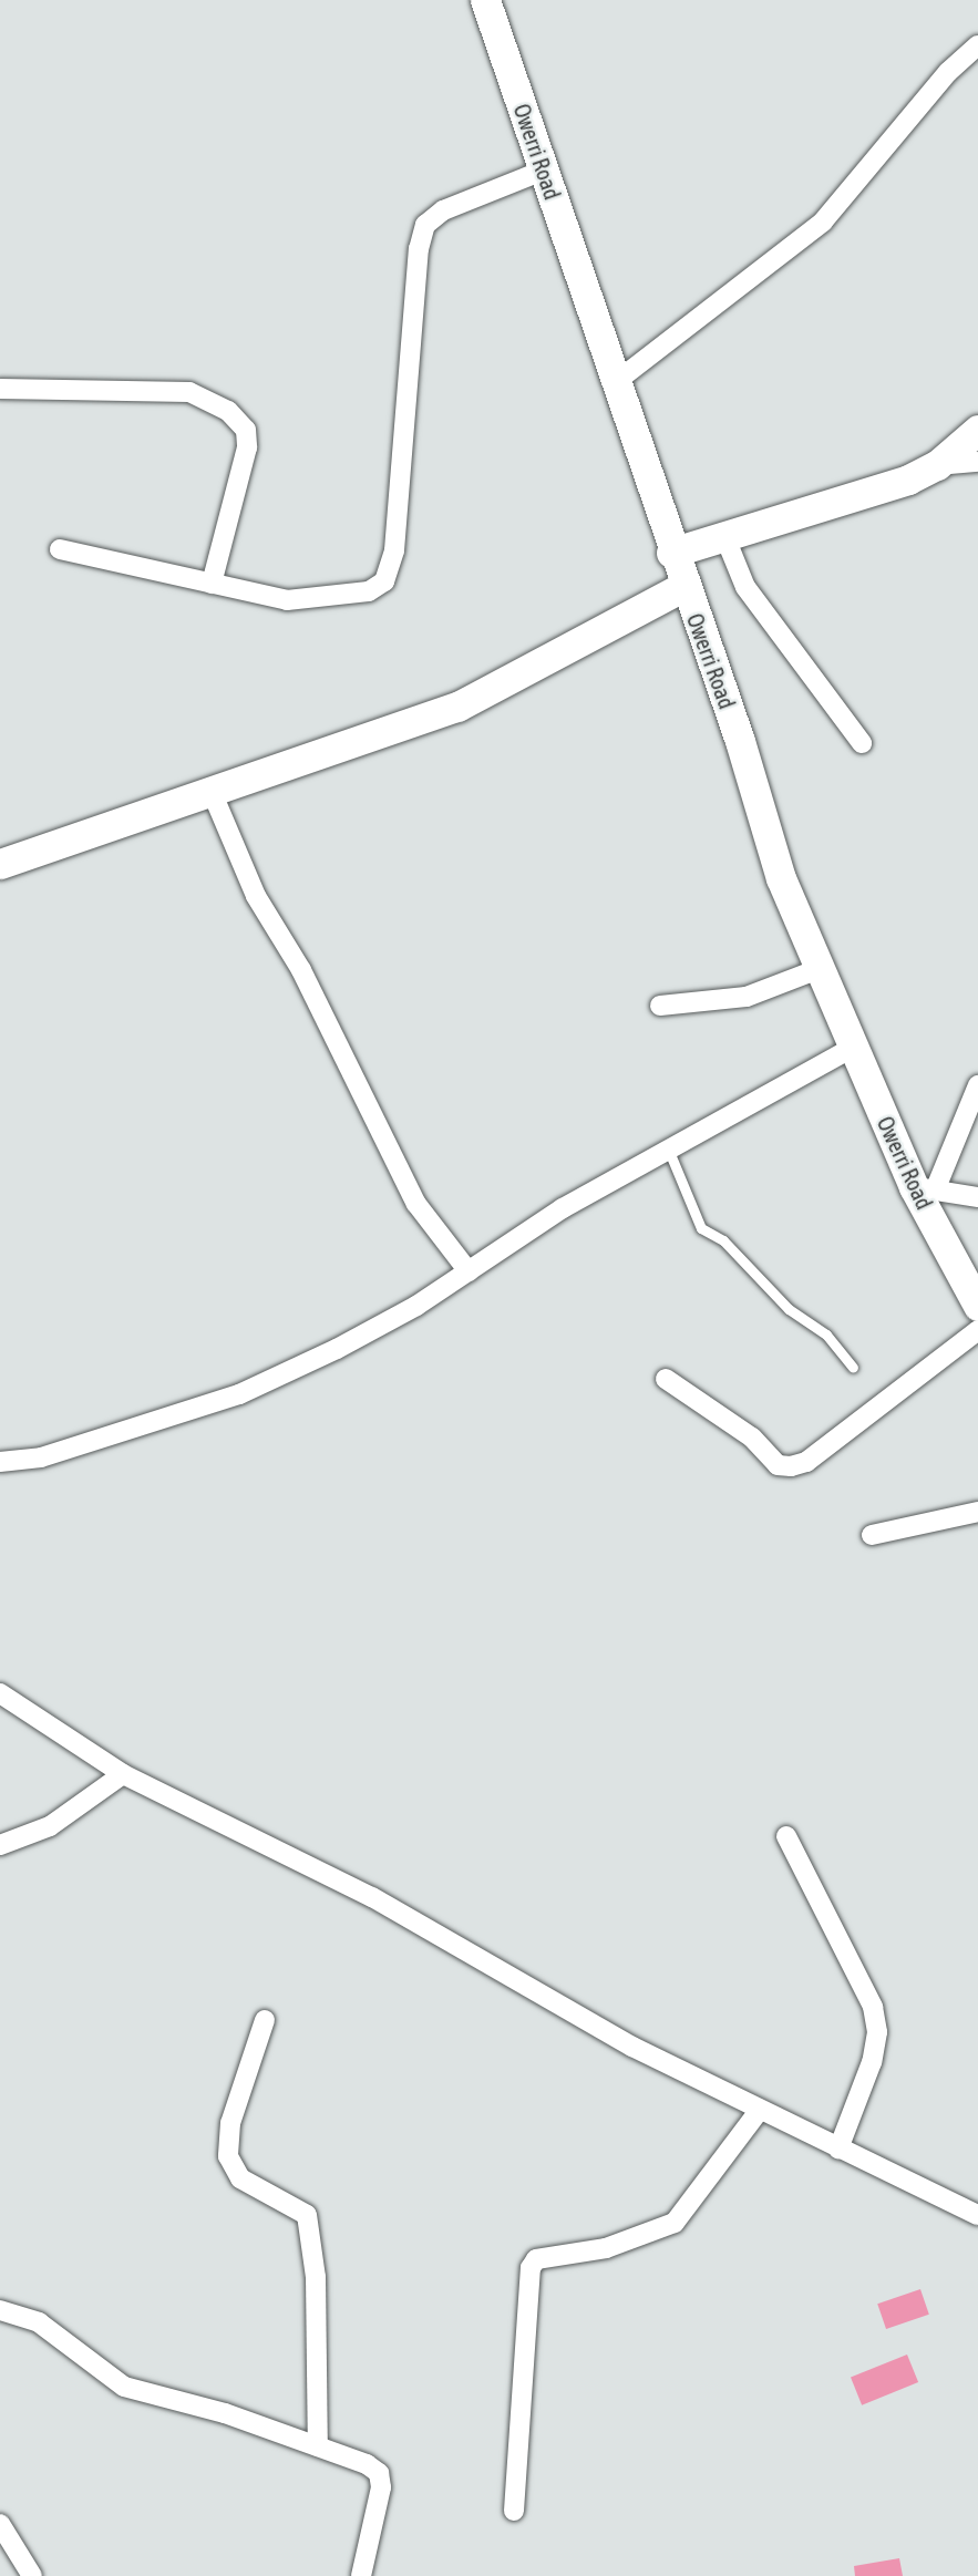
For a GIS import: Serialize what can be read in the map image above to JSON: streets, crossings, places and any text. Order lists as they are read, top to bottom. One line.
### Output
{"streets":{"main road":["Owerri Road"]}}
